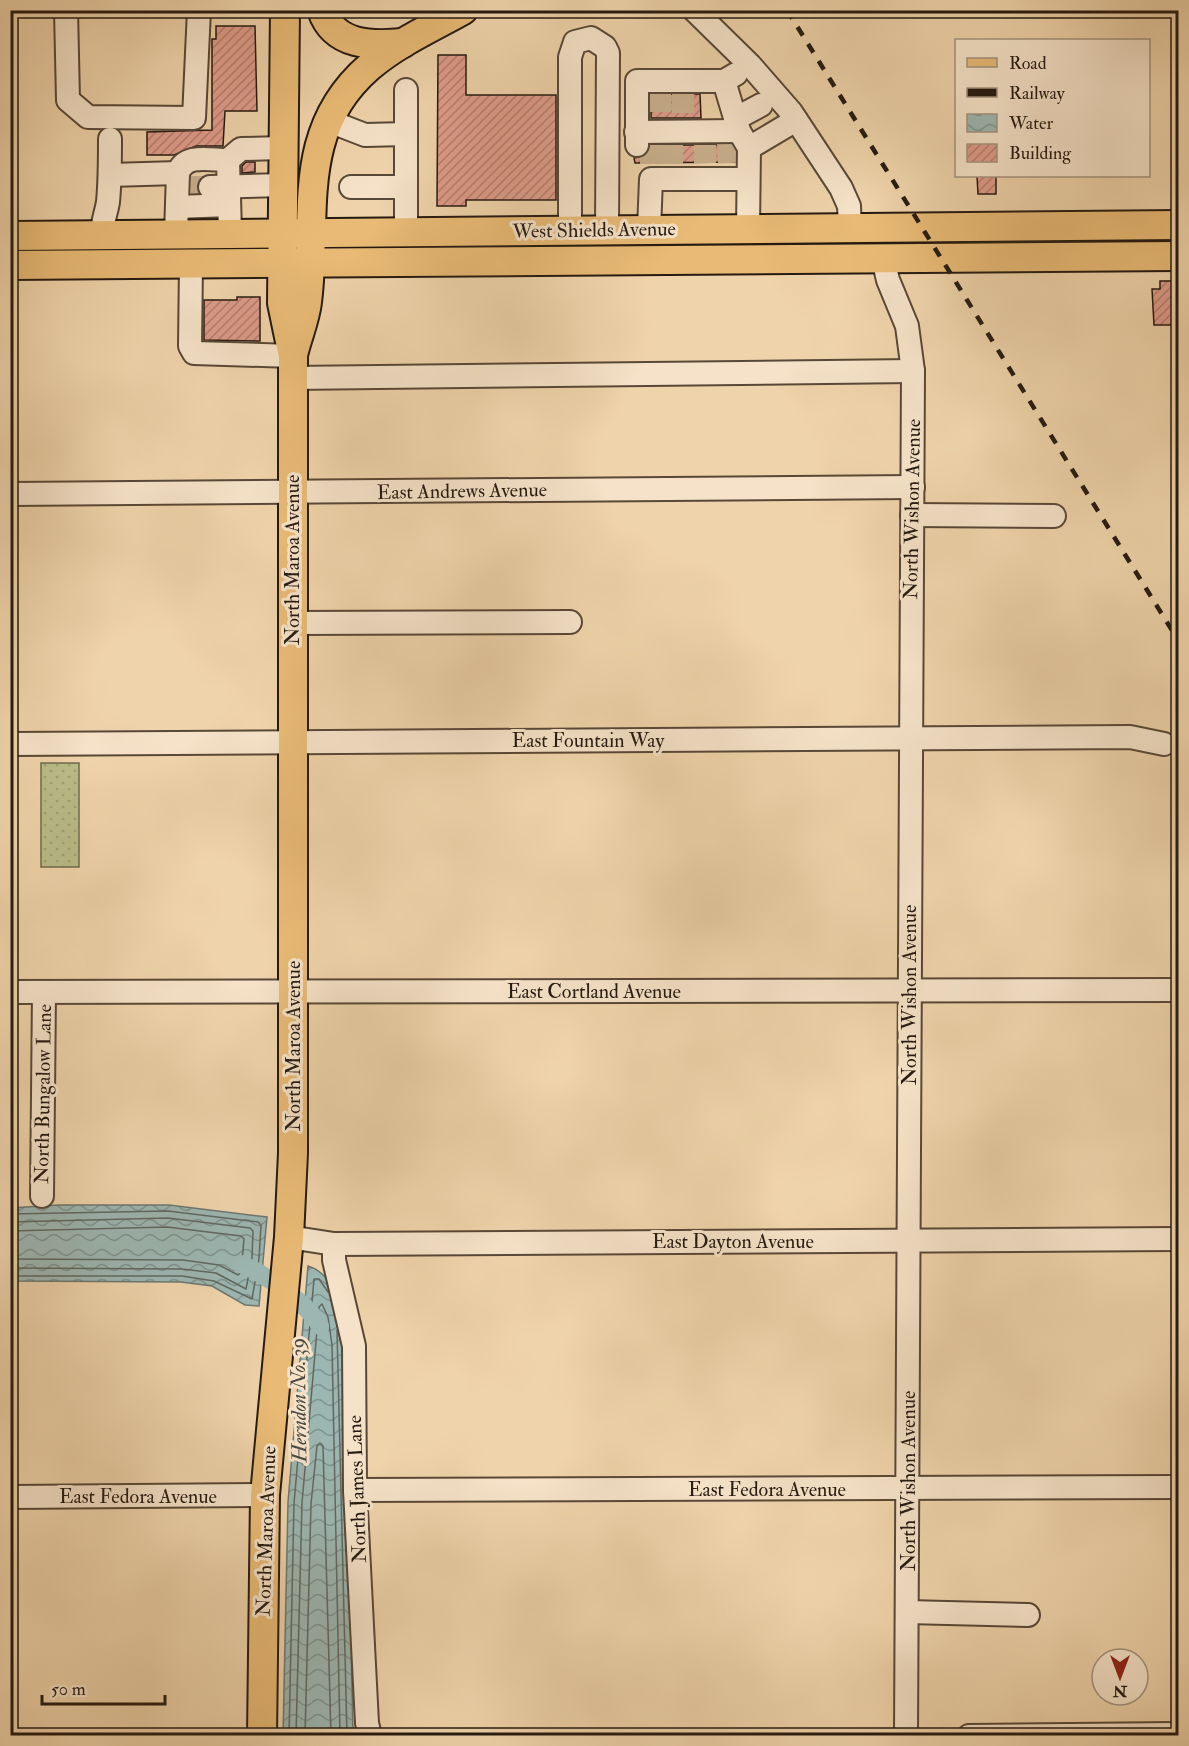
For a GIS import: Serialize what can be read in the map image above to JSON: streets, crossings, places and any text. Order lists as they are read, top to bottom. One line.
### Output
{"streets":{"main road":["West Shields Avenue","North Maroa Avenue"],"street":["East Andrews Avenue","North Wishon Avenue","East Fountain Way","East Cortland Avenue","North Bungalow Lane","East Dayton Avenue","North James Lane","East Fedora Avenue"]},"crossings":[["West Shields Avenue","North Wishon Avenue"],["West Shields Avenue","North Maroa Avenue"],["East Andrews Avenue","North Wishon Avenue"],["East Andrews Avenue","North Maroa Avenue"],["North Wishon Avenue","East Fountain Way"],["North Wishon Avenue","East Cortland Avenue"],["North Wishon Avenue","East Dayton Avenue"],["North Wishon Avenue","East Fedora Avenue"],["North Maroa Avenue","East Fountain Way"],["North Maroa Avenue","East Cortland Avenue"],["North Maroa Avenue","East Dayton Avenue"],["North Maroa Avenue","East Fedora Avenue"],["East Cortland Avenue","North Bungalow Lane"],["East Dayton Avenue","North James Lane"],["North James Lane","East Fedora Avenue"]],"water":["Herndon No. 39"],"legend":["Road","Railway","Water","Building"],"scale_bar":"50 m","north":"bottom"}
